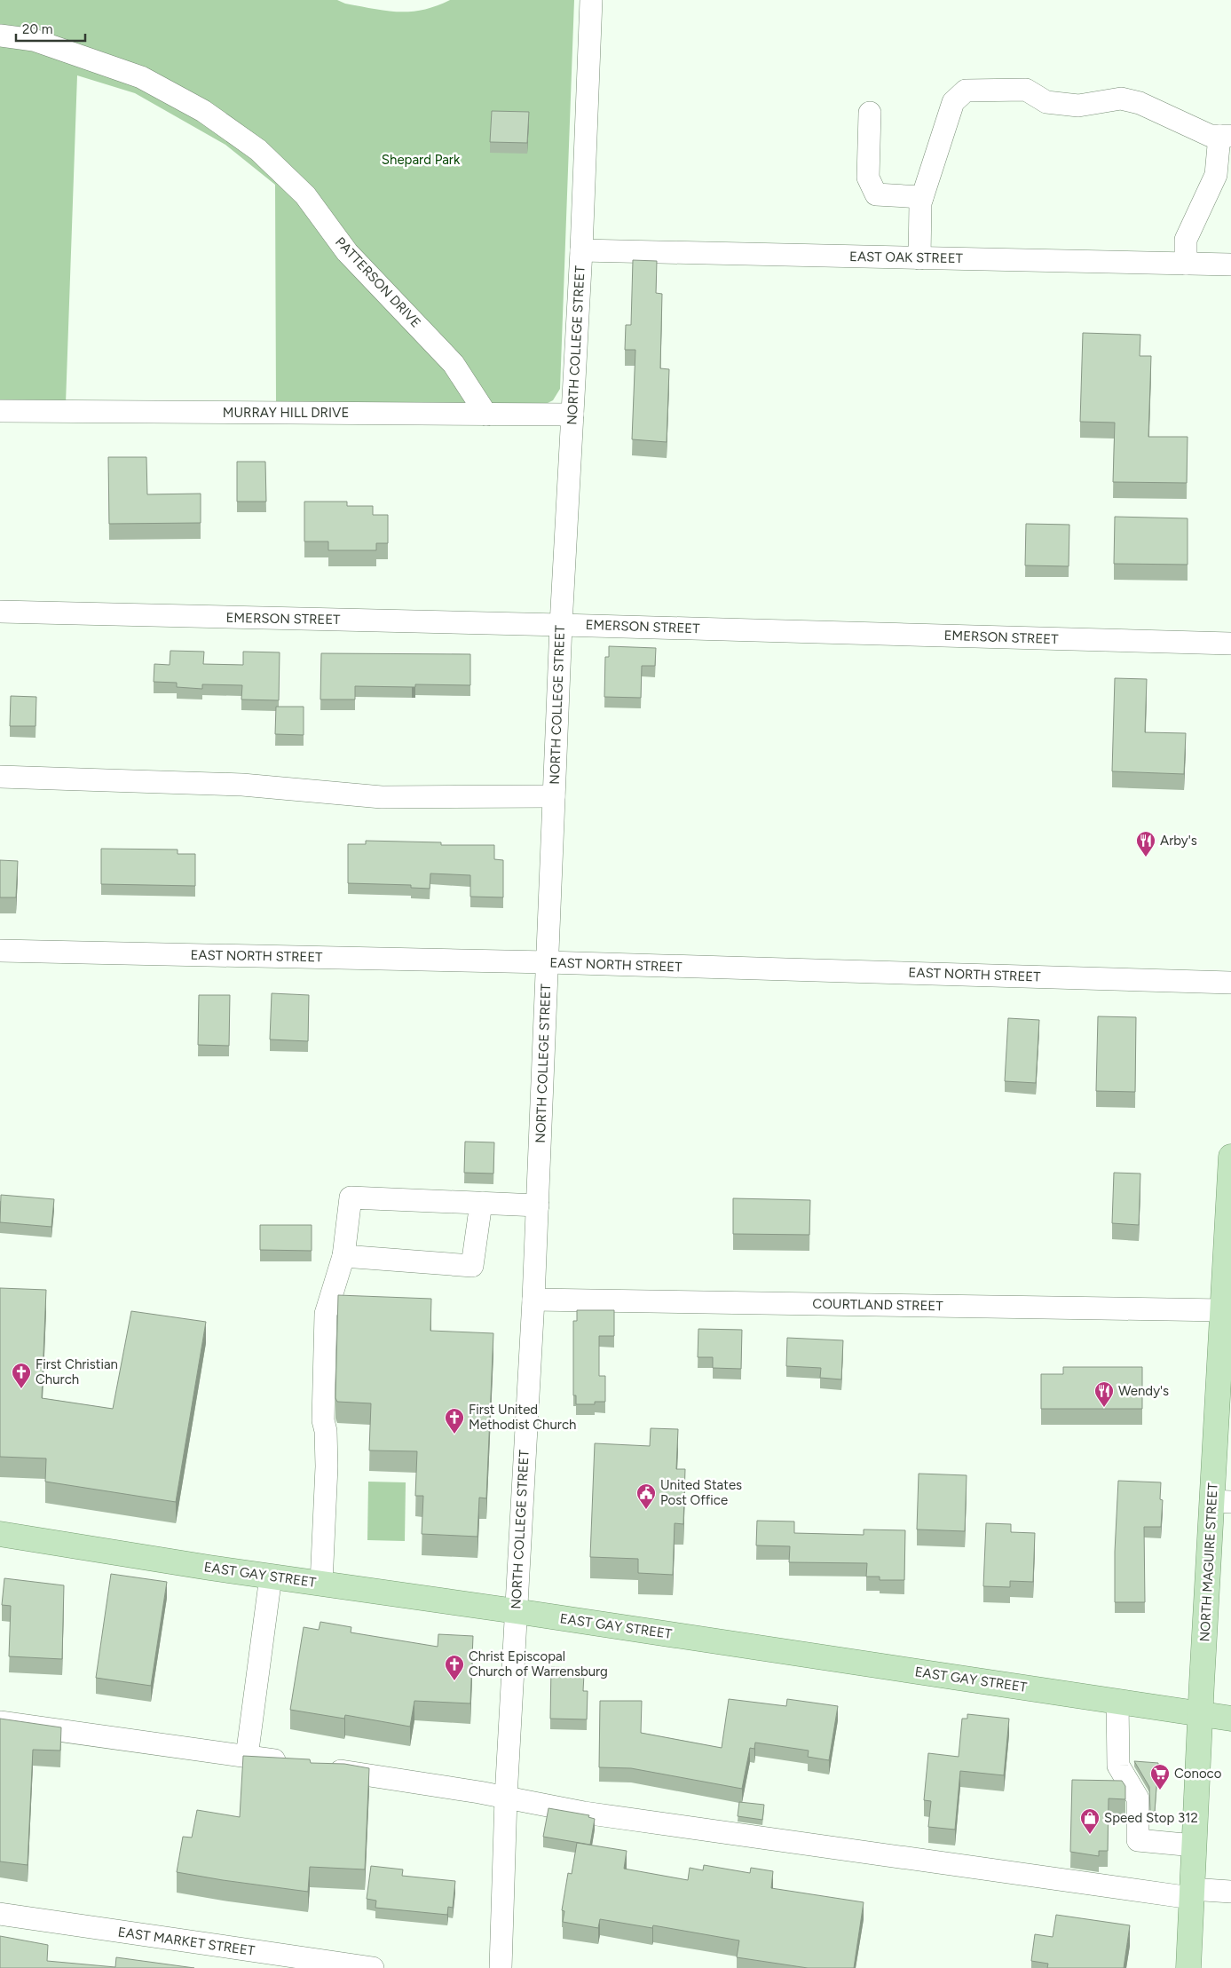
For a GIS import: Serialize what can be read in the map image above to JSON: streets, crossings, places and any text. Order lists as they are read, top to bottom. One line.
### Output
{"streets":{"main road":["NORTH MAGUIRE STREET","EAST GAY STREET"],"street":["EAST OAK STREET","PATTERSON DRIVE","NORTH COLLEGE STREET","MURRAY HILL DRIVE","EMERSON STREET","EAST NORTH STREET","COURTLAND STREET","EAST MARKET STREET"]},"crossings":[["EAST OAK STREET","NORTH COLLEGE STREET"],["PATTERSON DRIVE","MURRAY HILL DRIVE"],["NORTH COLLEGE STREET","MURRAY HILL DRIVE"],["NORTH COLLEGE STREET","EMERSON STREET"],["NORTH COLLEGE STREET","EAST NORTH STREET"],["NORTH COLLEGE STREET","COURTLAND STREET"],["NORTH COLLEGE STREET","EAST GAY STREET"],["COURTLAND STREET","NORTH MAGUIRE STREET"],["NORTH MAGUIRE STREET","EAST GAY STREET"]],"parks":["Shepard Park"],"places":{"restaurant":["Arby's","Wendy's"],"church":["First Christian Church","First United Methodist Church","Christ Episcopal Church of Warrensburg"],"public building":["United States Post Office"],"supermarket":["Conoco"],"shop":["Speed Stop 312"]},"scale_bar":"20 m"}
